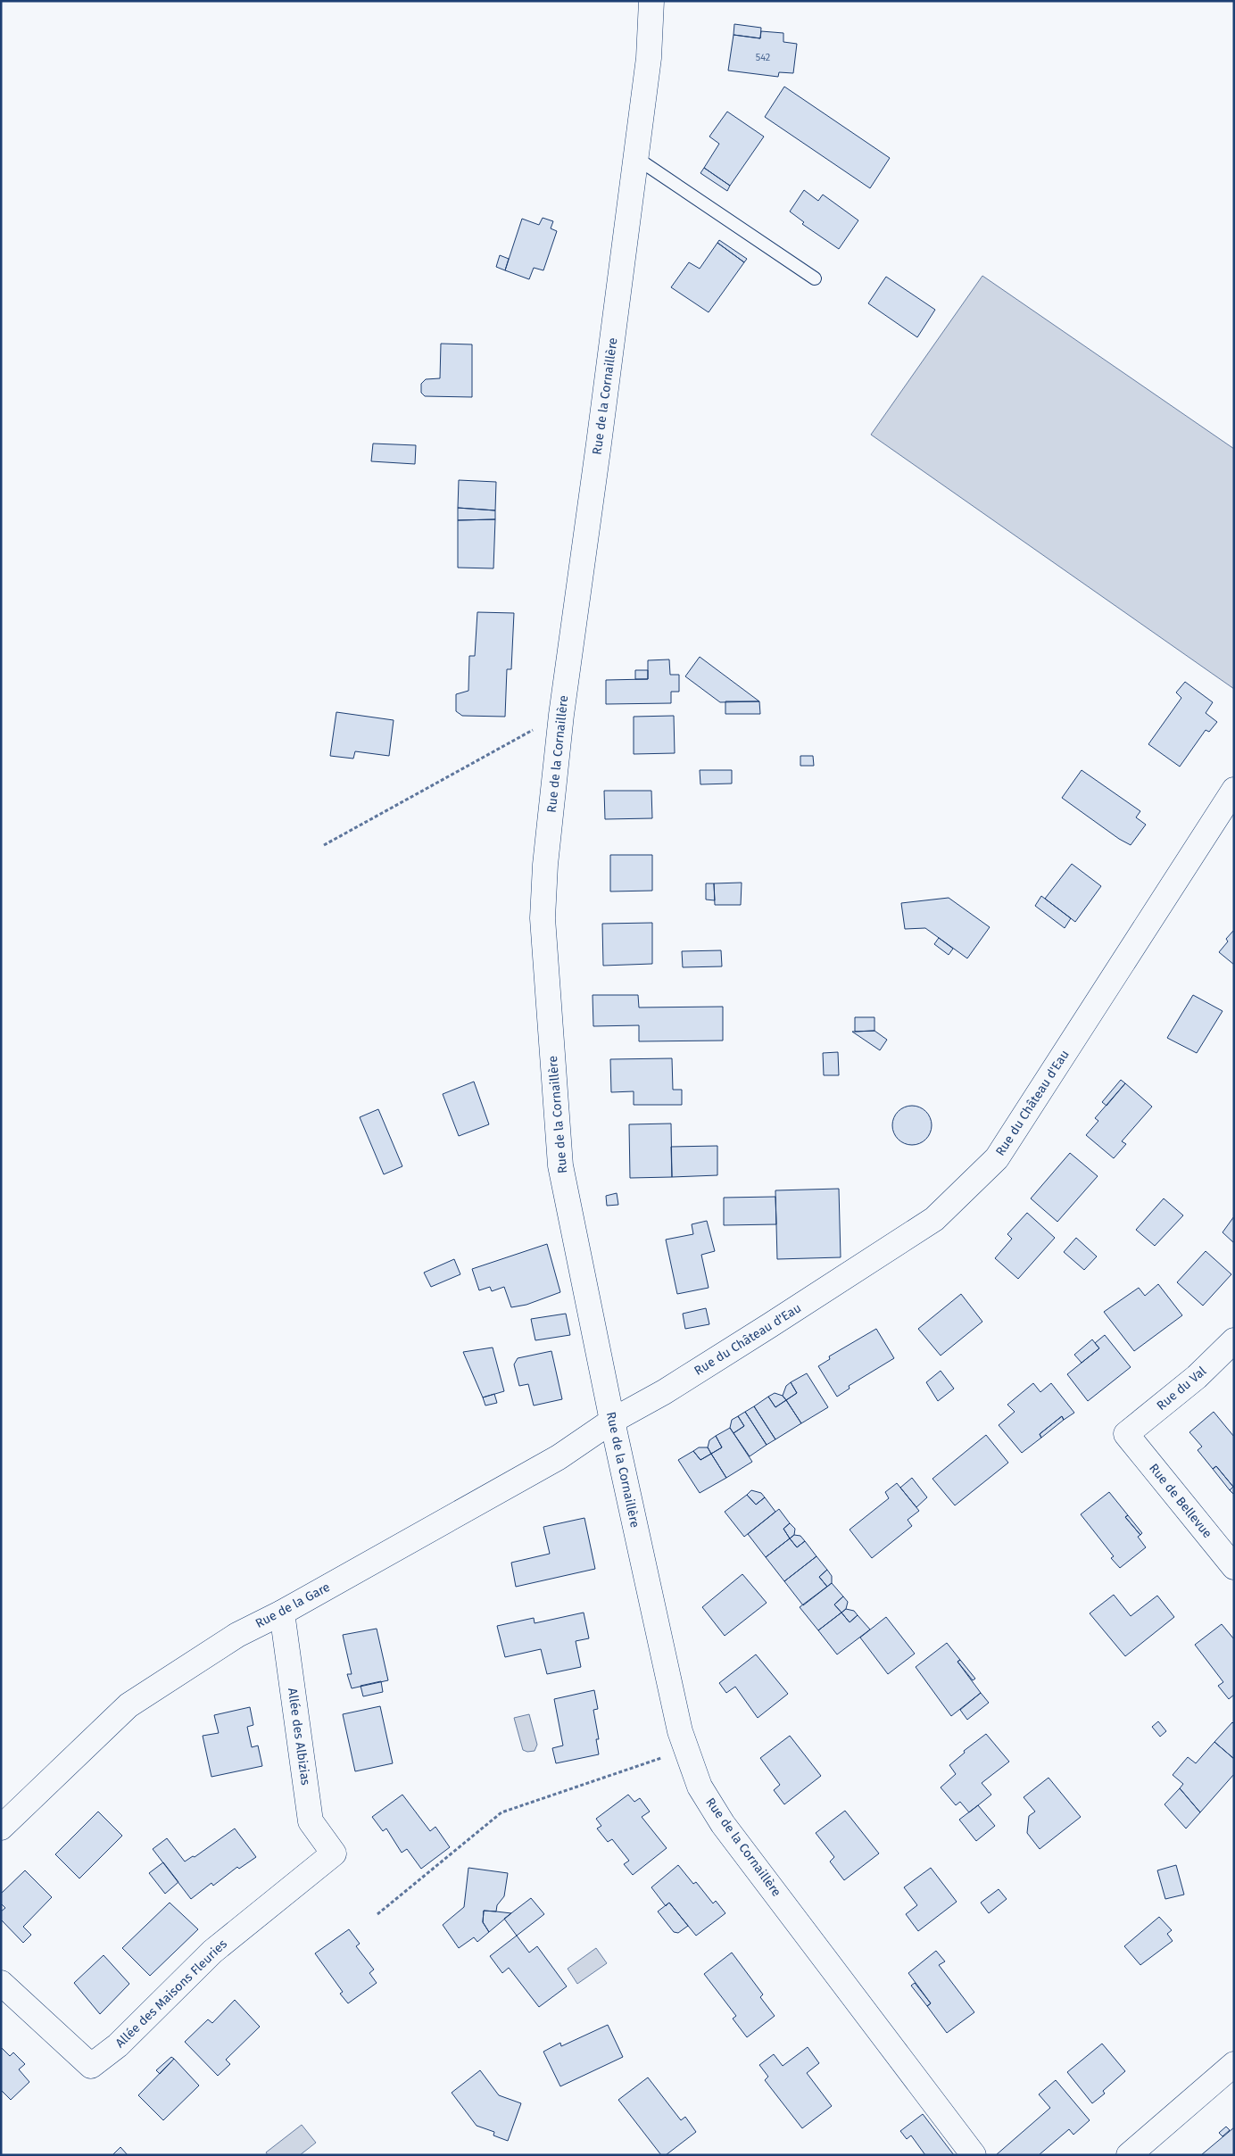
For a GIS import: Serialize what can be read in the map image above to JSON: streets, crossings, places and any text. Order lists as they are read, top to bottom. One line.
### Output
{"streets":{"street":["Rue de la Cornaillère","Rue du Château d'Eau","Rue du Val","Rue de Bellevue","Rue de la Gare","Allée des Albizias","Allée des Maisons Fleuries"]},"crossings":[["Rue de la Cornaillère","Rue du Château d'Eau"],["Rue de la Cornaillère","Rue de la Gare"],["Rue du Château d'Eau","Rue de la Gare"],["Rue du Val","Rue de Bellevue"],["Rue de la Gare","Allée des Albizias"],["Allée des Albizias","Allée des Maisons Fleuries"]],"house_numbers":["542"]}
